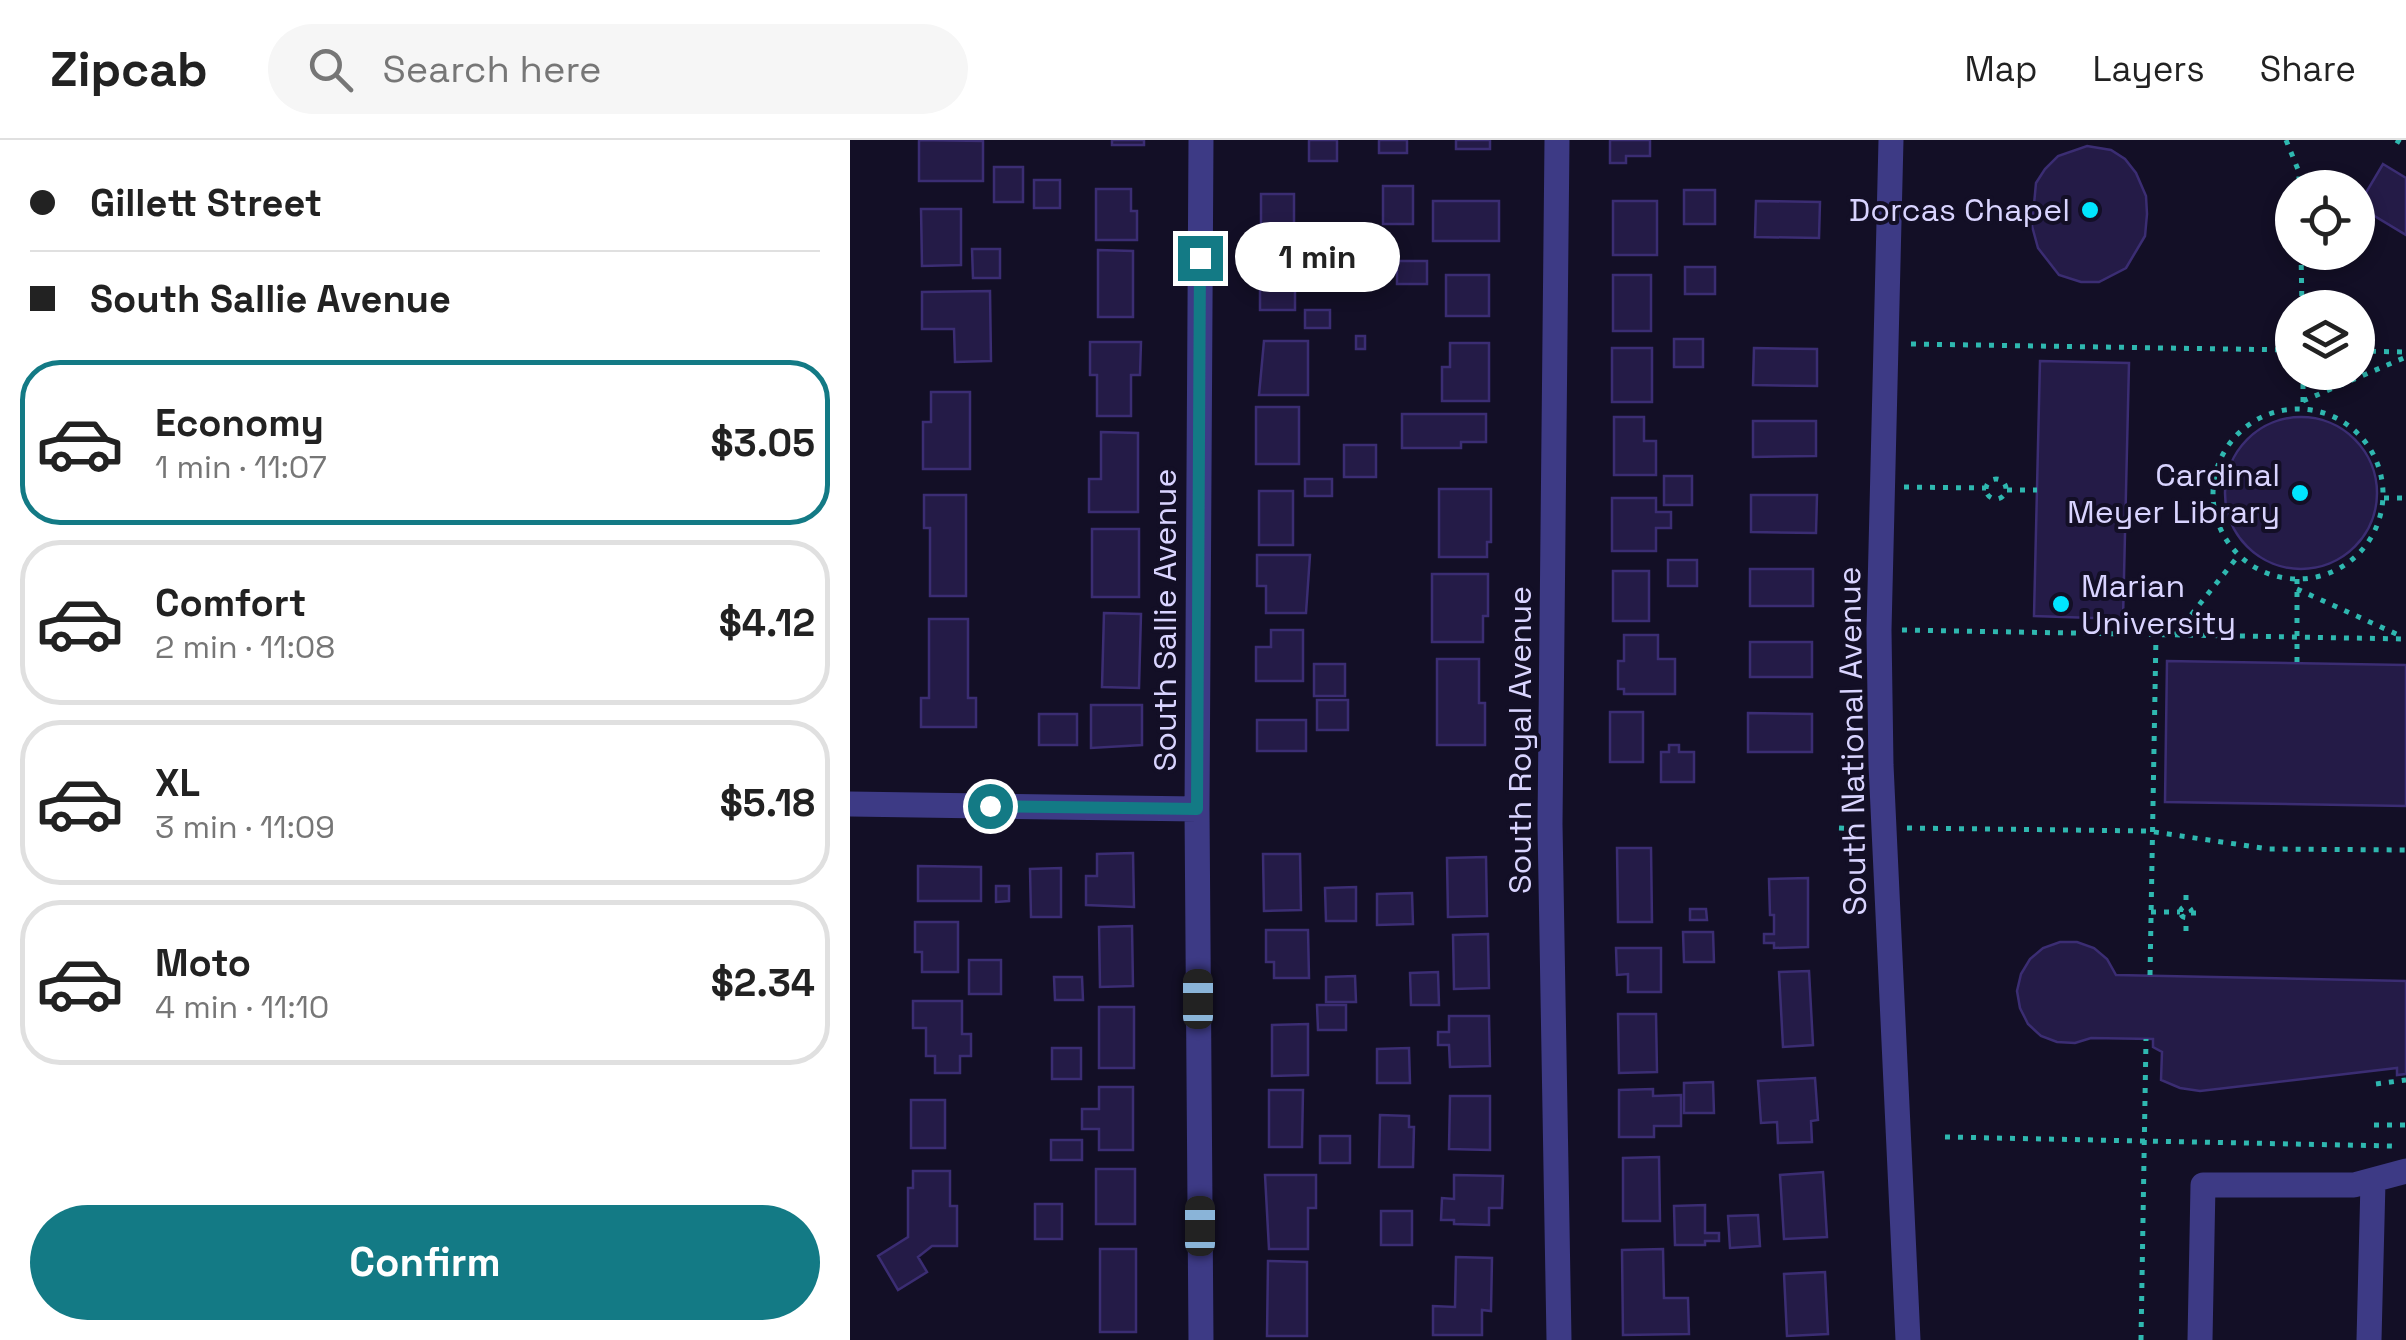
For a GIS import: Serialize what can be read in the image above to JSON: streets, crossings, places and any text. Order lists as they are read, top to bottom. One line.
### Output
{"streets":{"street":["South Sallie Avenue","South Royal Avenue","South National Avenue"]},"places":["Dorcas Chapel","Cardinal Meyer Library","Marian University"],"page":{"header":"Zipcab","search":"Search here","nav":["Map","Layers","Share"],"banner":["Gillett Street","South Sallie Avenue"],"bubble":"1 min","list":[{"name":"Economy","note":"1 min · 11:07","value":"$3.05"},{"name":"Comfort","note":"2 min · 11:08","value":"$4.12"},{"name":"XL","note":"3 min · 11:09","value":"$5.18"},{"name":"Moto","note":"4 min · 11:10","value":"$2.34"}],"buttons":"Confirm"}}
